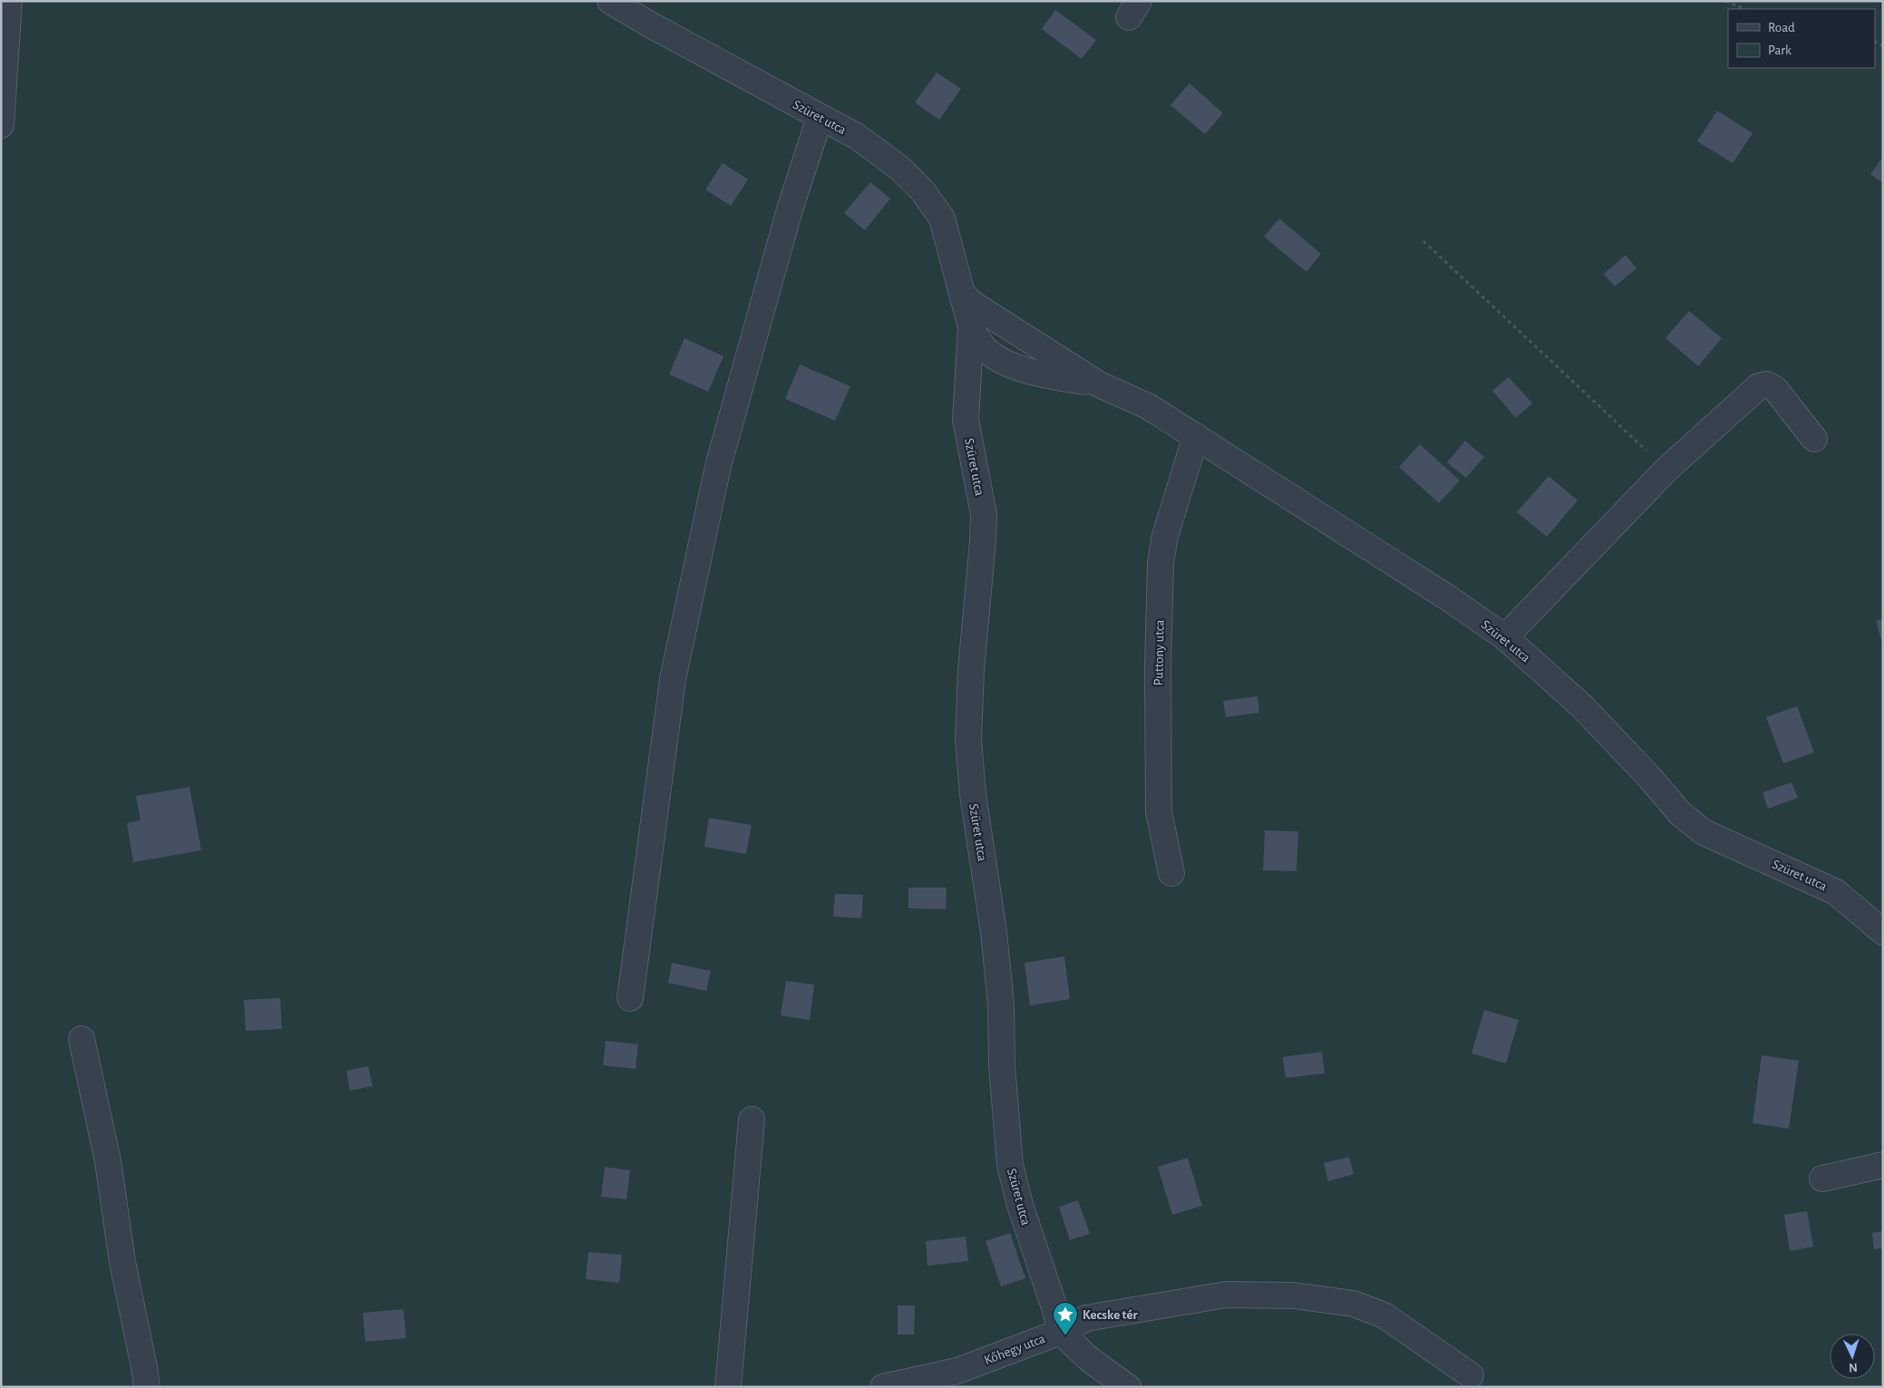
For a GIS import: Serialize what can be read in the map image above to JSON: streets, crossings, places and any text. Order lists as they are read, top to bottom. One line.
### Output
{"streets":{"street":["Szüret utca","Puttony utca","Kőhegy utca"]},"crossings":[["Szüret utca","Puttony utca"],["Szüret utca","Kőhegy utca"]],"places":{"place":["Kecske tér"]},"legend":["Road","Park"],"north":"bottom"}
